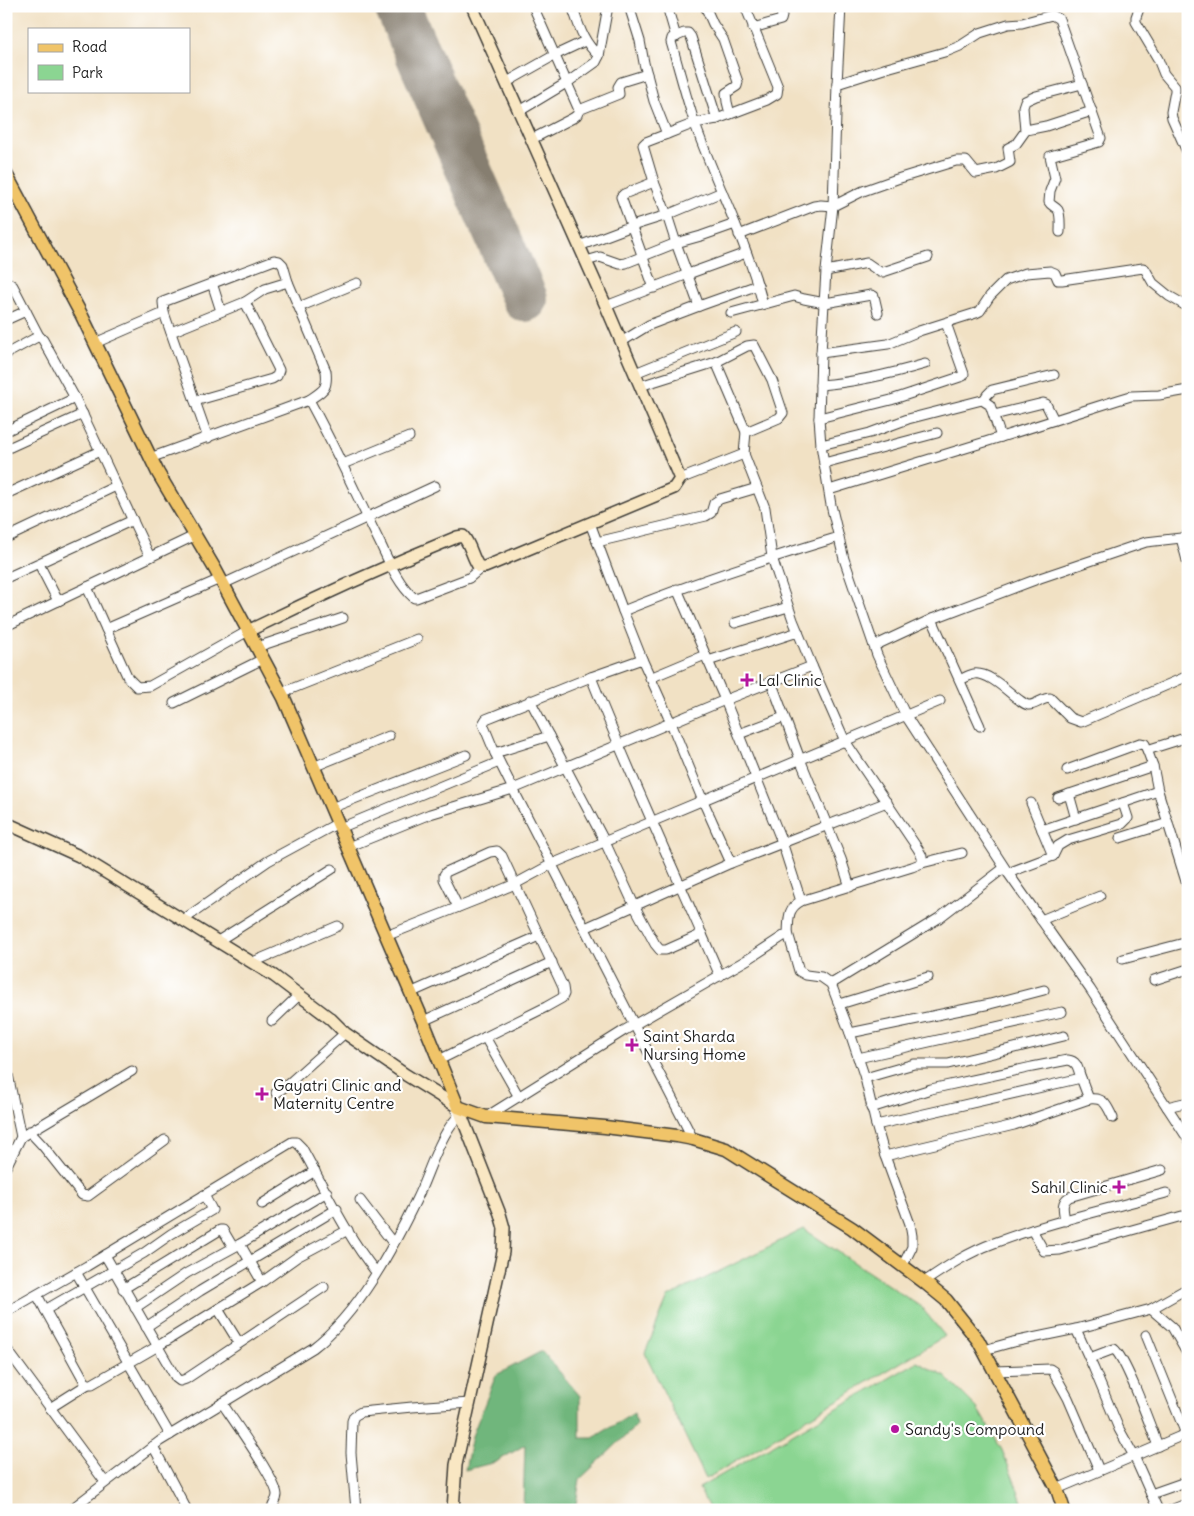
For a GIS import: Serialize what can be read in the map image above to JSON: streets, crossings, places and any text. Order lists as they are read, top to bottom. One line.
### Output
{"places":{"health":["Lal Clinic","Saint Sharda Nursing Home","Gayatri Clinic and Maternity Centre","Sahil Clinic"],"other":["Sandy's Compound"]},"legend":["Road","Park"]}
